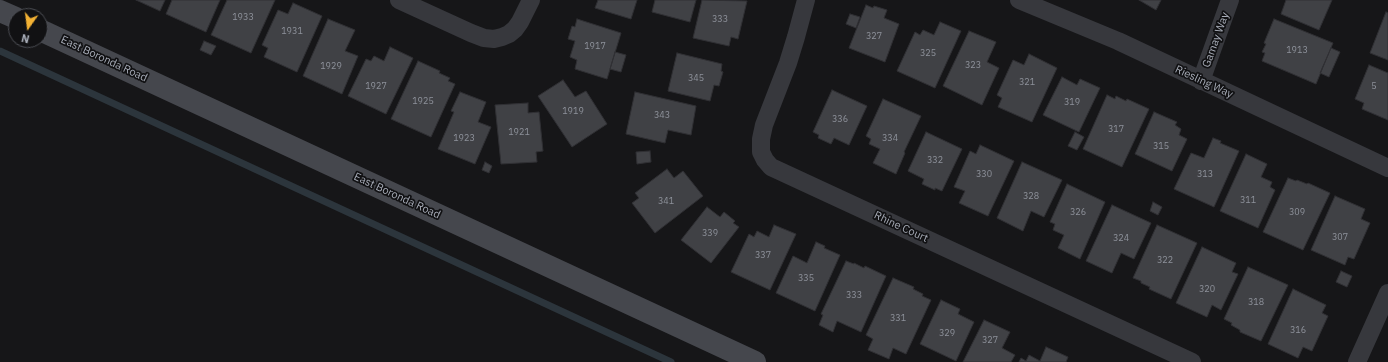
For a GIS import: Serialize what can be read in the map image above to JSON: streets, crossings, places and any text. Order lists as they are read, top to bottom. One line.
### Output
{"streets":{"main road":["East Boronda Road"],"street":["Gamay Way","Riesling Way","Rhine Court"]},"crossings":[["Gamay Way","Riesling Way"]],"house_numbers":["1933","333","1931","327","1917","1913","325","323","1929","345","321","1927","5","1925","319","1919","343","336","317","1921","1923","334","315","332","330","313","328","311","341","326","309","339","307","324","337","322","335","320","333","318","331","316","329","327"],"north":"bottom"}
